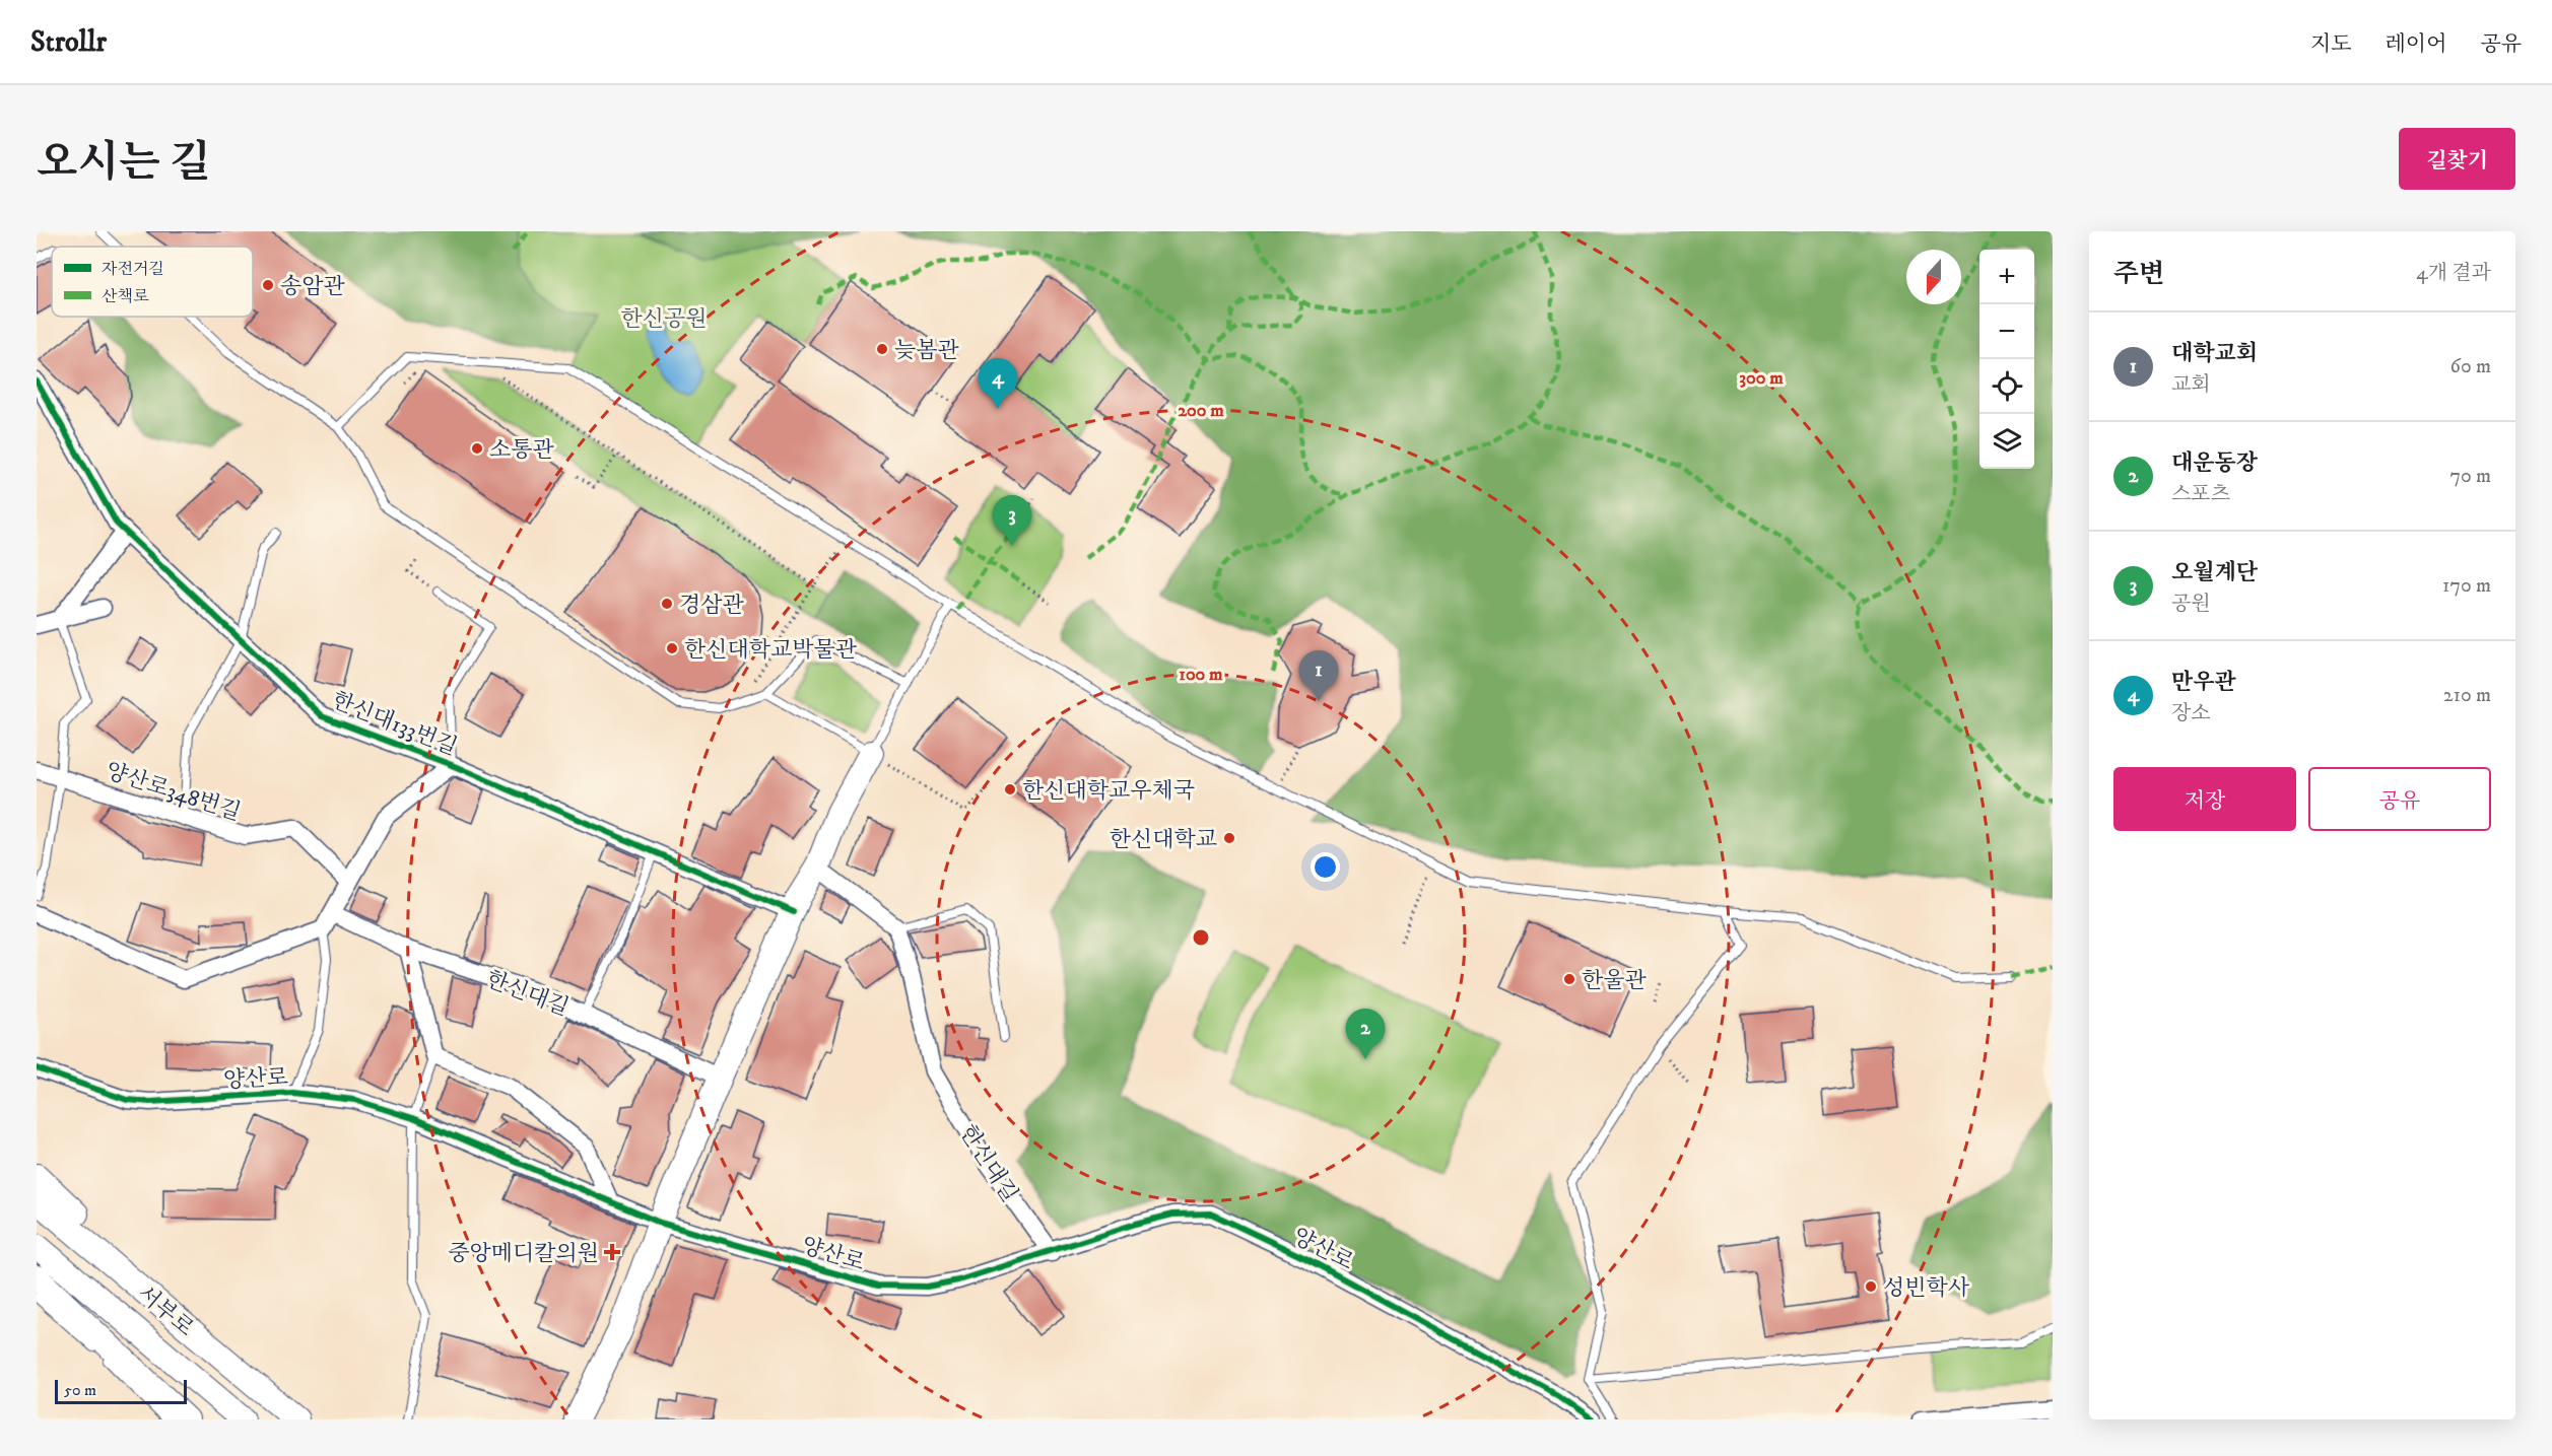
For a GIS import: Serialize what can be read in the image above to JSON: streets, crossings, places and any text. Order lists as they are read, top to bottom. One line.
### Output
{"streets":{"main road":["서부로"],"street":["한신대133번길","양산로348번길","한신대길","양산로"]},"crossings":[["한신대길","양산로"]],"parks":["한신공원"],"places":{"other":["송암관","늦봄관","소통관","경삼관","한신대학교박물관","한신대학교우체국","한신대학교","한울관","성빈학사"],"health":["중앙메디칼의원"]},"legend":["자전거길","산책로"],"scale_bar":"50 m","north":"bottom","page":{"header":"Strollr","nav":["지도","레이어","공유"],"title":"오시는 길","buttons":["길찾기",["저장","공유"]],"heading":["주변","4개 결과"],"map_buttons":["+","−"],"list":[{"mark":"1","name":"대학교회","note":"교회","value":"60 m"},{"mark":"2","name":"대운동장","note":"스포츠","value":"70 m"},{"mark":"3","name":"오월계단","note":"공원","value":"170 m"},{"mark":"4","name":"만우관","note":"장소","value":"210 m"}],"pins":["4","3","1","2"],"scale":"50 m"},"rings":["300 m","200 m","100 m"]}
